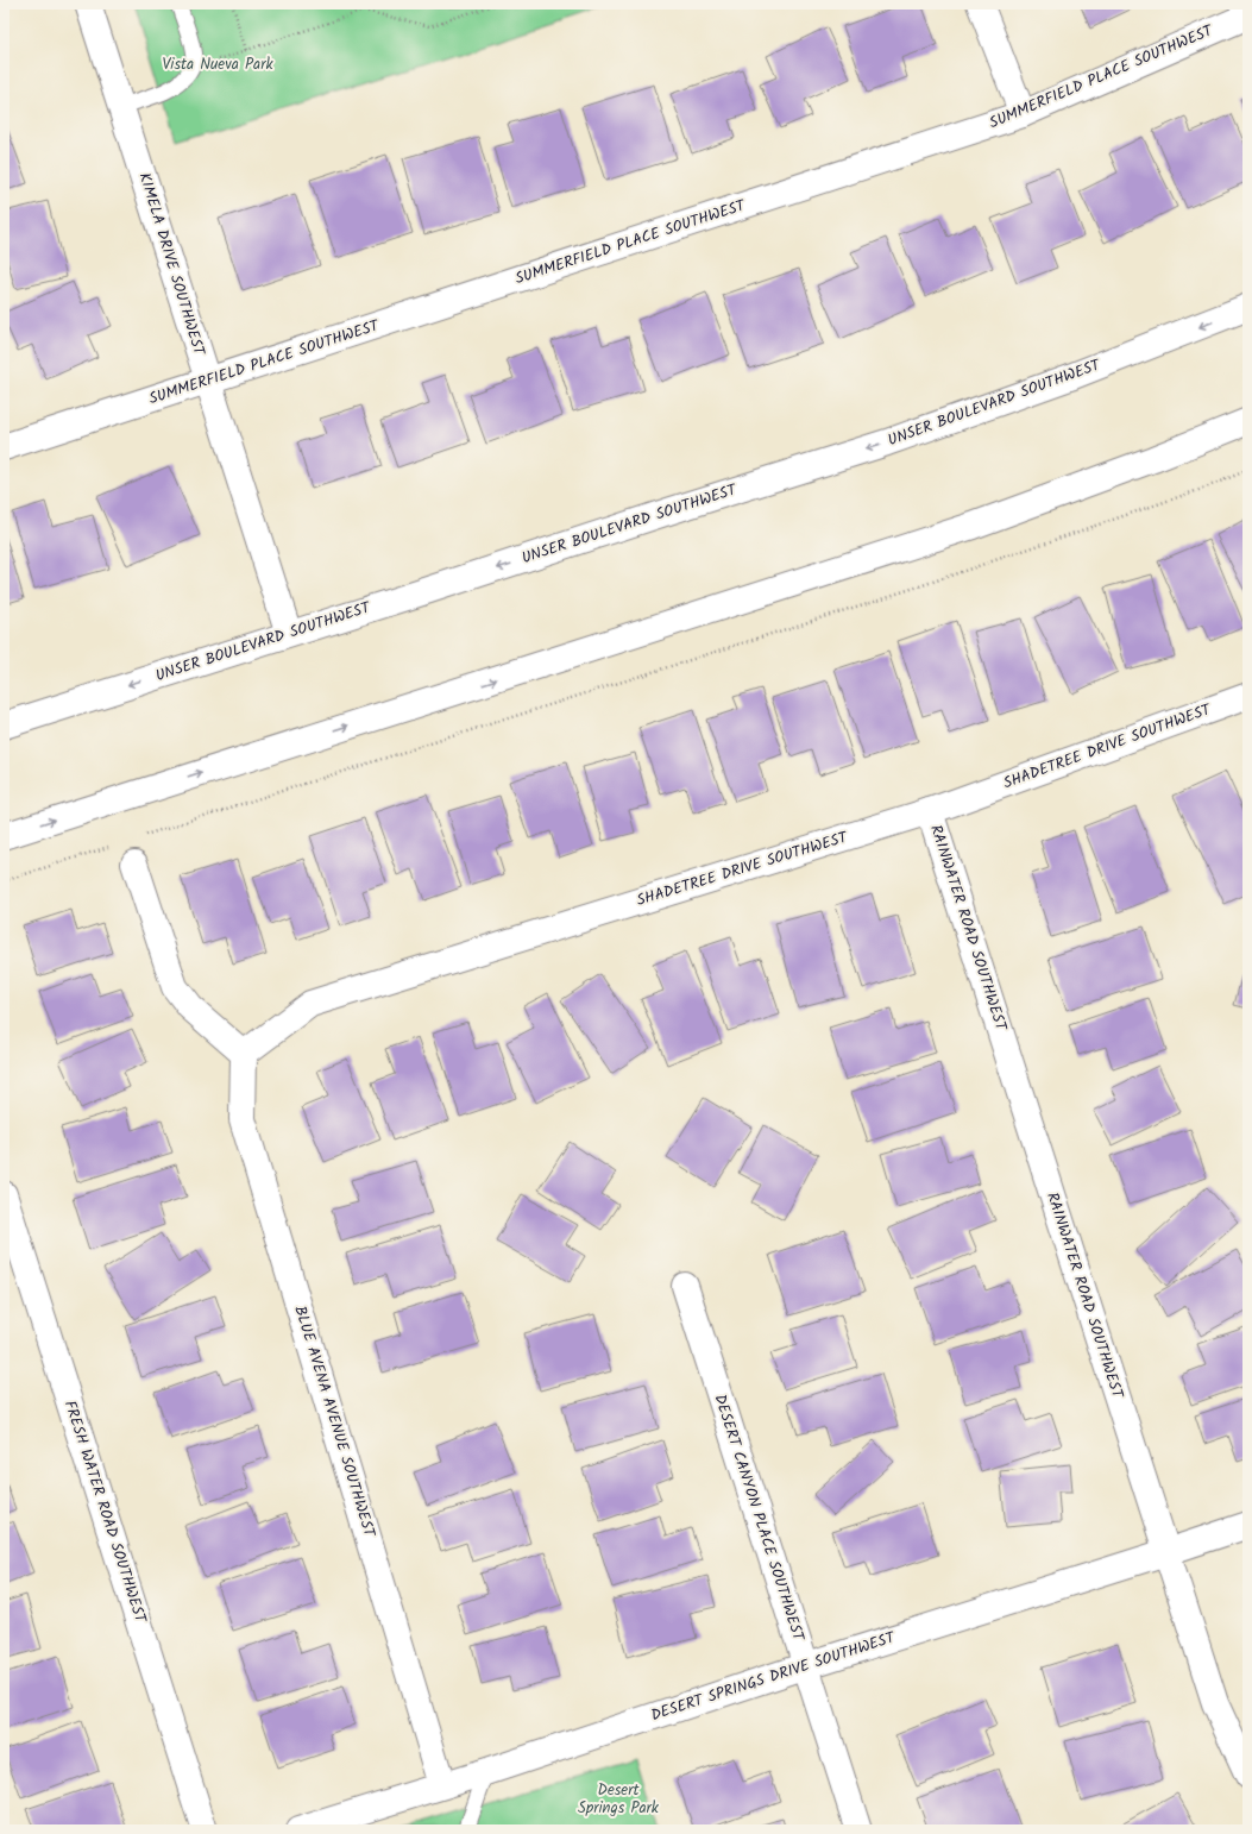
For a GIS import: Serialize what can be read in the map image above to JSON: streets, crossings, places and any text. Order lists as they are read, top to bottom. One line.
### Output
{"streets":{"street":["SUMMERFIELD PLACE SOUTHWEST","KIMELA DRIVE SOUTHWEST","UNSER BOULEVARD SOUTHWEST","SHADETREE DRIVE SOUTHWEST","RAINWATER ROAD SOUTHWEST","BLUE AVENA AVENUE SOUTHWEST","FRESH WATER ROAD SOUTHWEST","DESERT CANYON PLACE SOUTHWEST","DESERT SPRINGS DRIVE SOUTHWEST"]},"crossings":[["SUMMERFIELD PLACE SOUTHWEST","KIMELA DRIVE SOUTHWEST"],["KIMELA DRIVE SOUTHWEST","UNSER BOULEVARD SOUTHWEST"],["SHADETREE DRIVE SOUTHWEST","RAINWATER ROAD SOUTHWEST"],["SHADETREE DRIVE SOUTHWEST","BLUE AVENA AVENUE SOUTHWEST"],["RAINWATER ROAD SOUTHWEST","DESERT SPRINGS DRIVE SOUTHWEST"],["BLUE AVENA AVENUE SOUTHWEST","DESERT SPRINGS DRIVE SOUTHWEST"],["DESERT CANYON PLACE SOUTHWEST","DESERT SPRINGS DRIVE SOUTHWEST"]],"parks":["Vista Nueva Park","Desert Springs Park"]}
